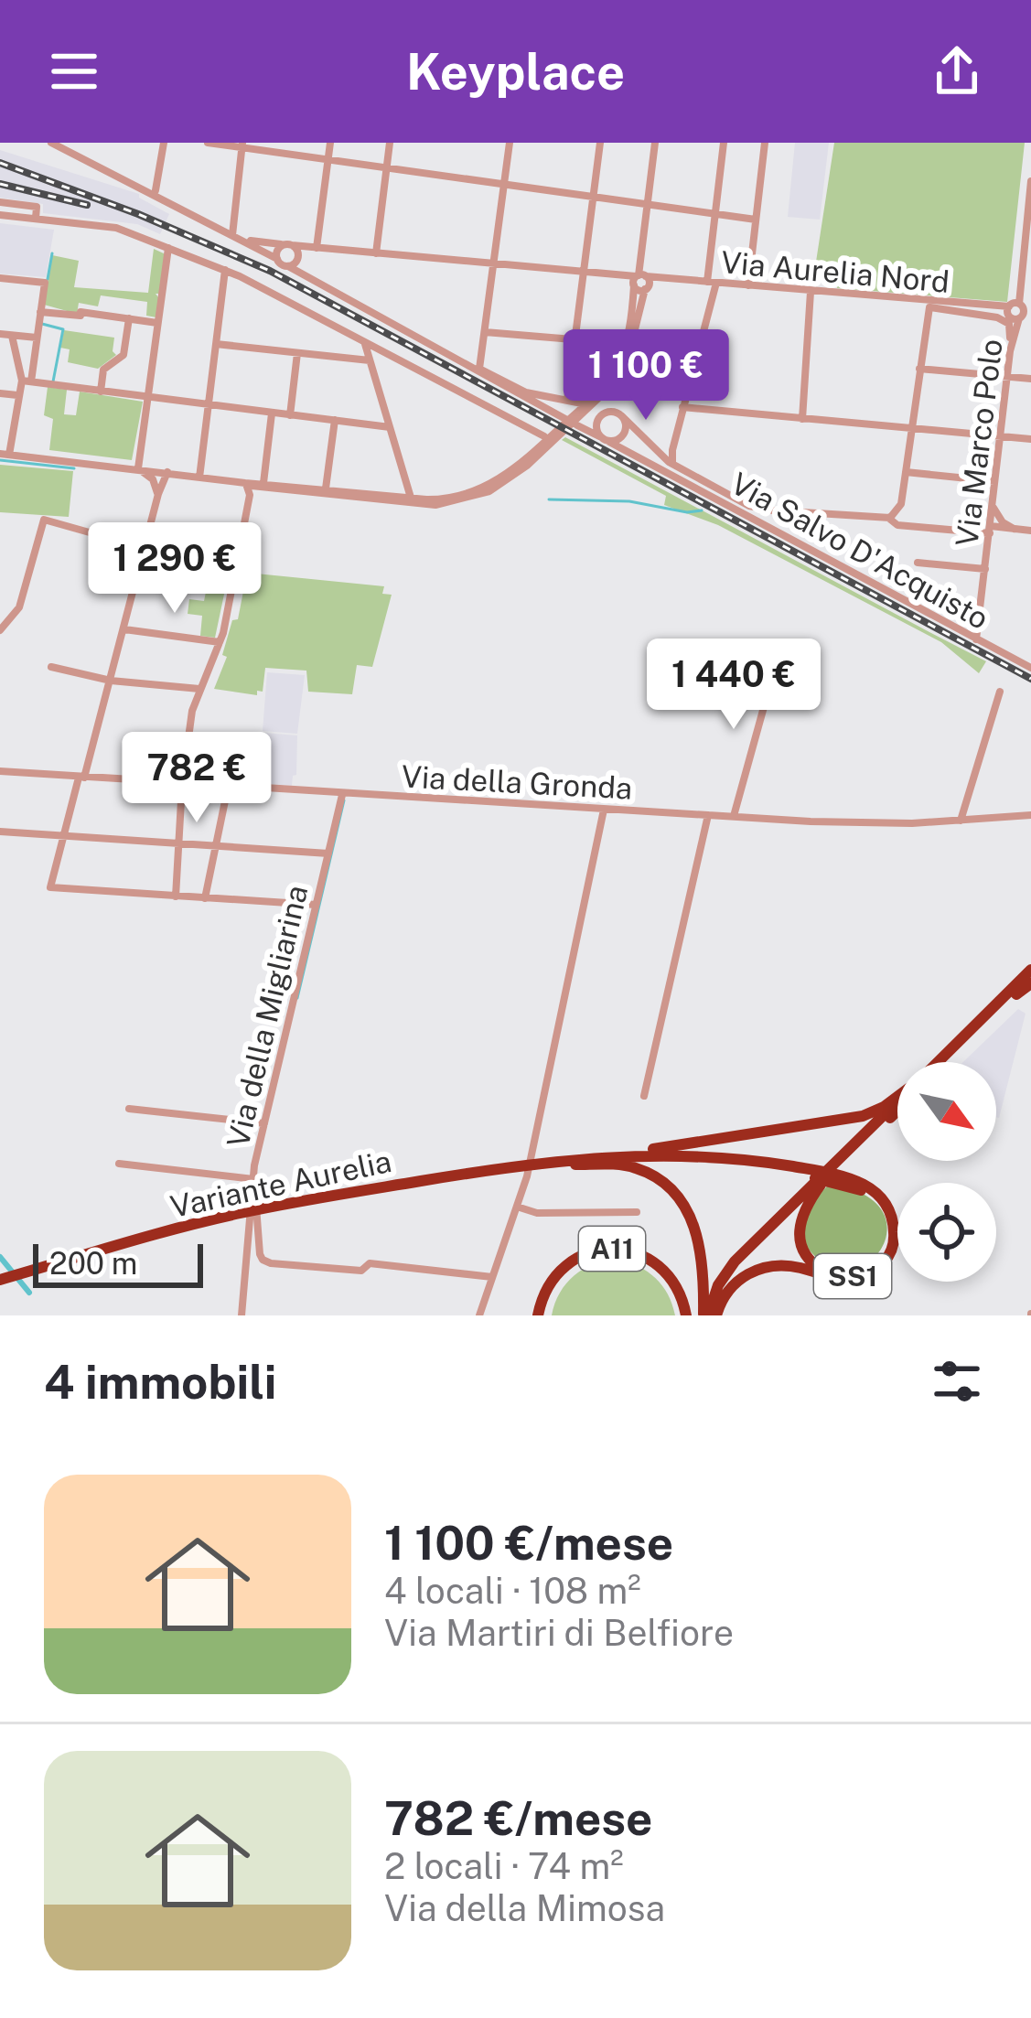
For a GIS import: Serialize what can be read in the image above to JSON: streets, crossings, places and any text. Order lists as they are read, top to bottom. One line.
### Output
{"streets":{"highway":["Variante Aurelia","SS1"],"street":["Via Aurelia Nord","Via Marco Polo","Via Salvo D'Acquisto","Via della Gronda","Via della Migliarina"]},"crossings":[["Via Aurelia Nord","Via Marco Polo"],["Via Marco Polo","Via Salvo D'Acquisto"],["Via della Gronda","Via della Migliarina"]],"scale_bar":"200 m","north":"bottom right","page":{"header":"Keyplace","price":["1 100 €","1 290 €","1 440 €","782 €"],"scale":"200 m","heading":"4 immobili","list":[{"name":"1 100 €/mese","note":"4 locali · 108 m² · Via Martiri di Belfiore"},{"name":"782 €/mese","note":"2 locali · 74 m² · Via della Mimosa"}]}}
